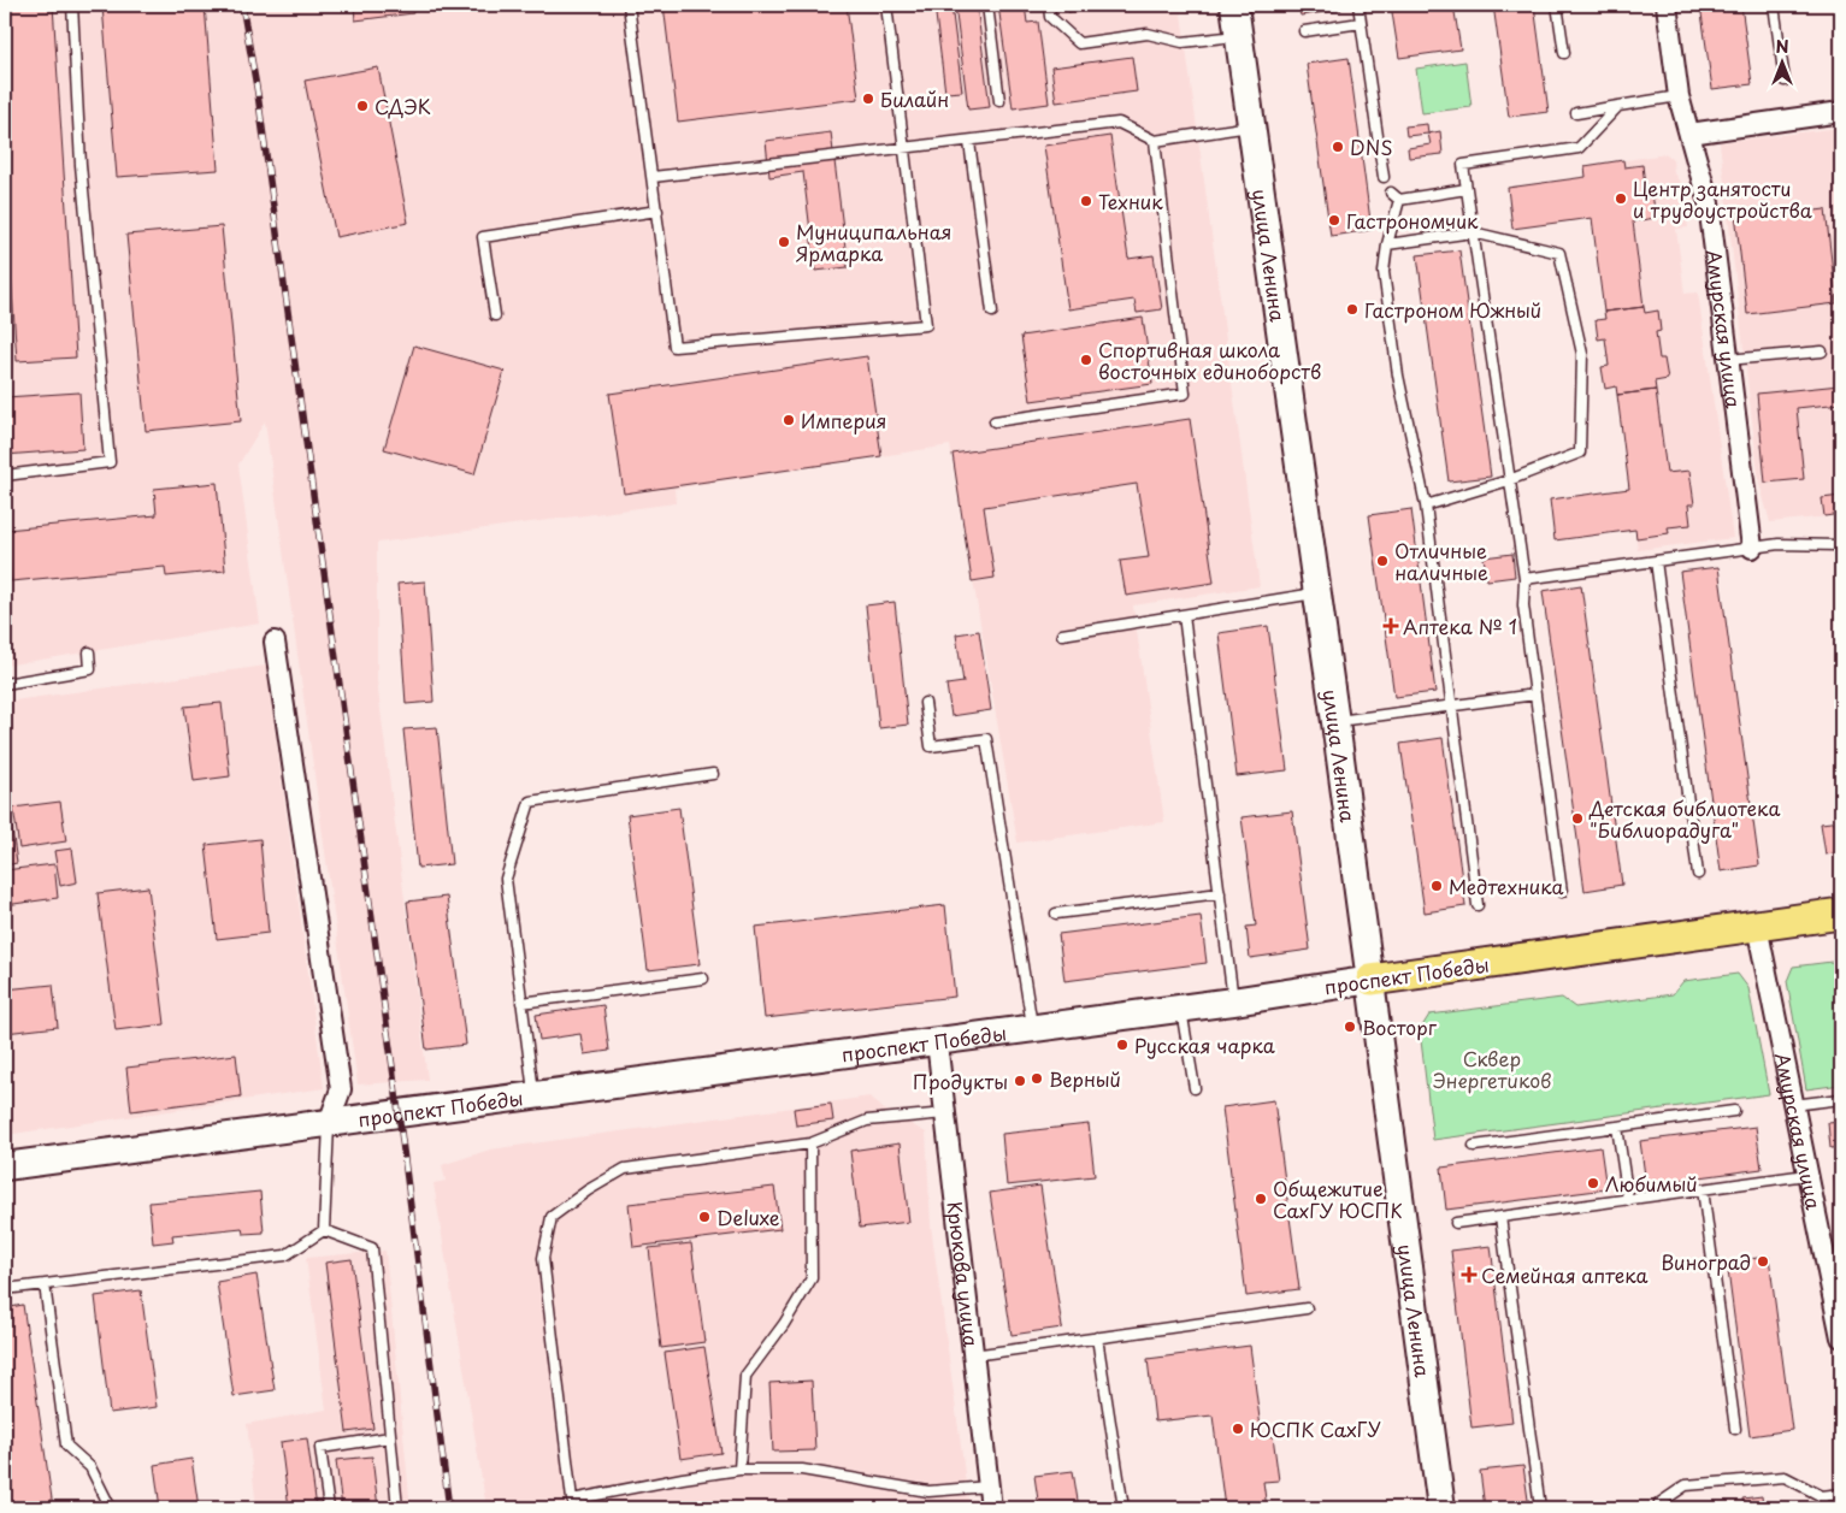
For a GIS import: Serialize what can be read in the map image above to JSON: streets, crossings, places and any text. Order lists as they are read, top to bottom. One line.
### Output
{"streets":{"main road":["улица Ленина","проспект Победы"],"street":["Амурская улица","Крюкова улица"]},"crossings":[["улица Ленина","проспект Победы"],["Амурская улица","проспект Победы"],["проспект Победы","Крюкова улица"]],"parks":["Сквер Энергетиков"],"places":{"other":["Билайн","СДЭК","DNS","Центр занятости и трудоустройства","Техник","Гастрономчик","Муниципальная Ярмарка","Гастроном Южный","Спортивная школа восточных единоборств","Империя","Отличные наличные","Детская библиотека \"Библиорадуга\"","Медтехника","Восторг","Русская чарка","Верный","Продукты","Любимый","Общежитие СахГУ ЮСПК","Deluxe","Виноград","ЮСПК СахГУ"],"health":["Аптека № 1","Семейная аптека"]},"north":"top"}
